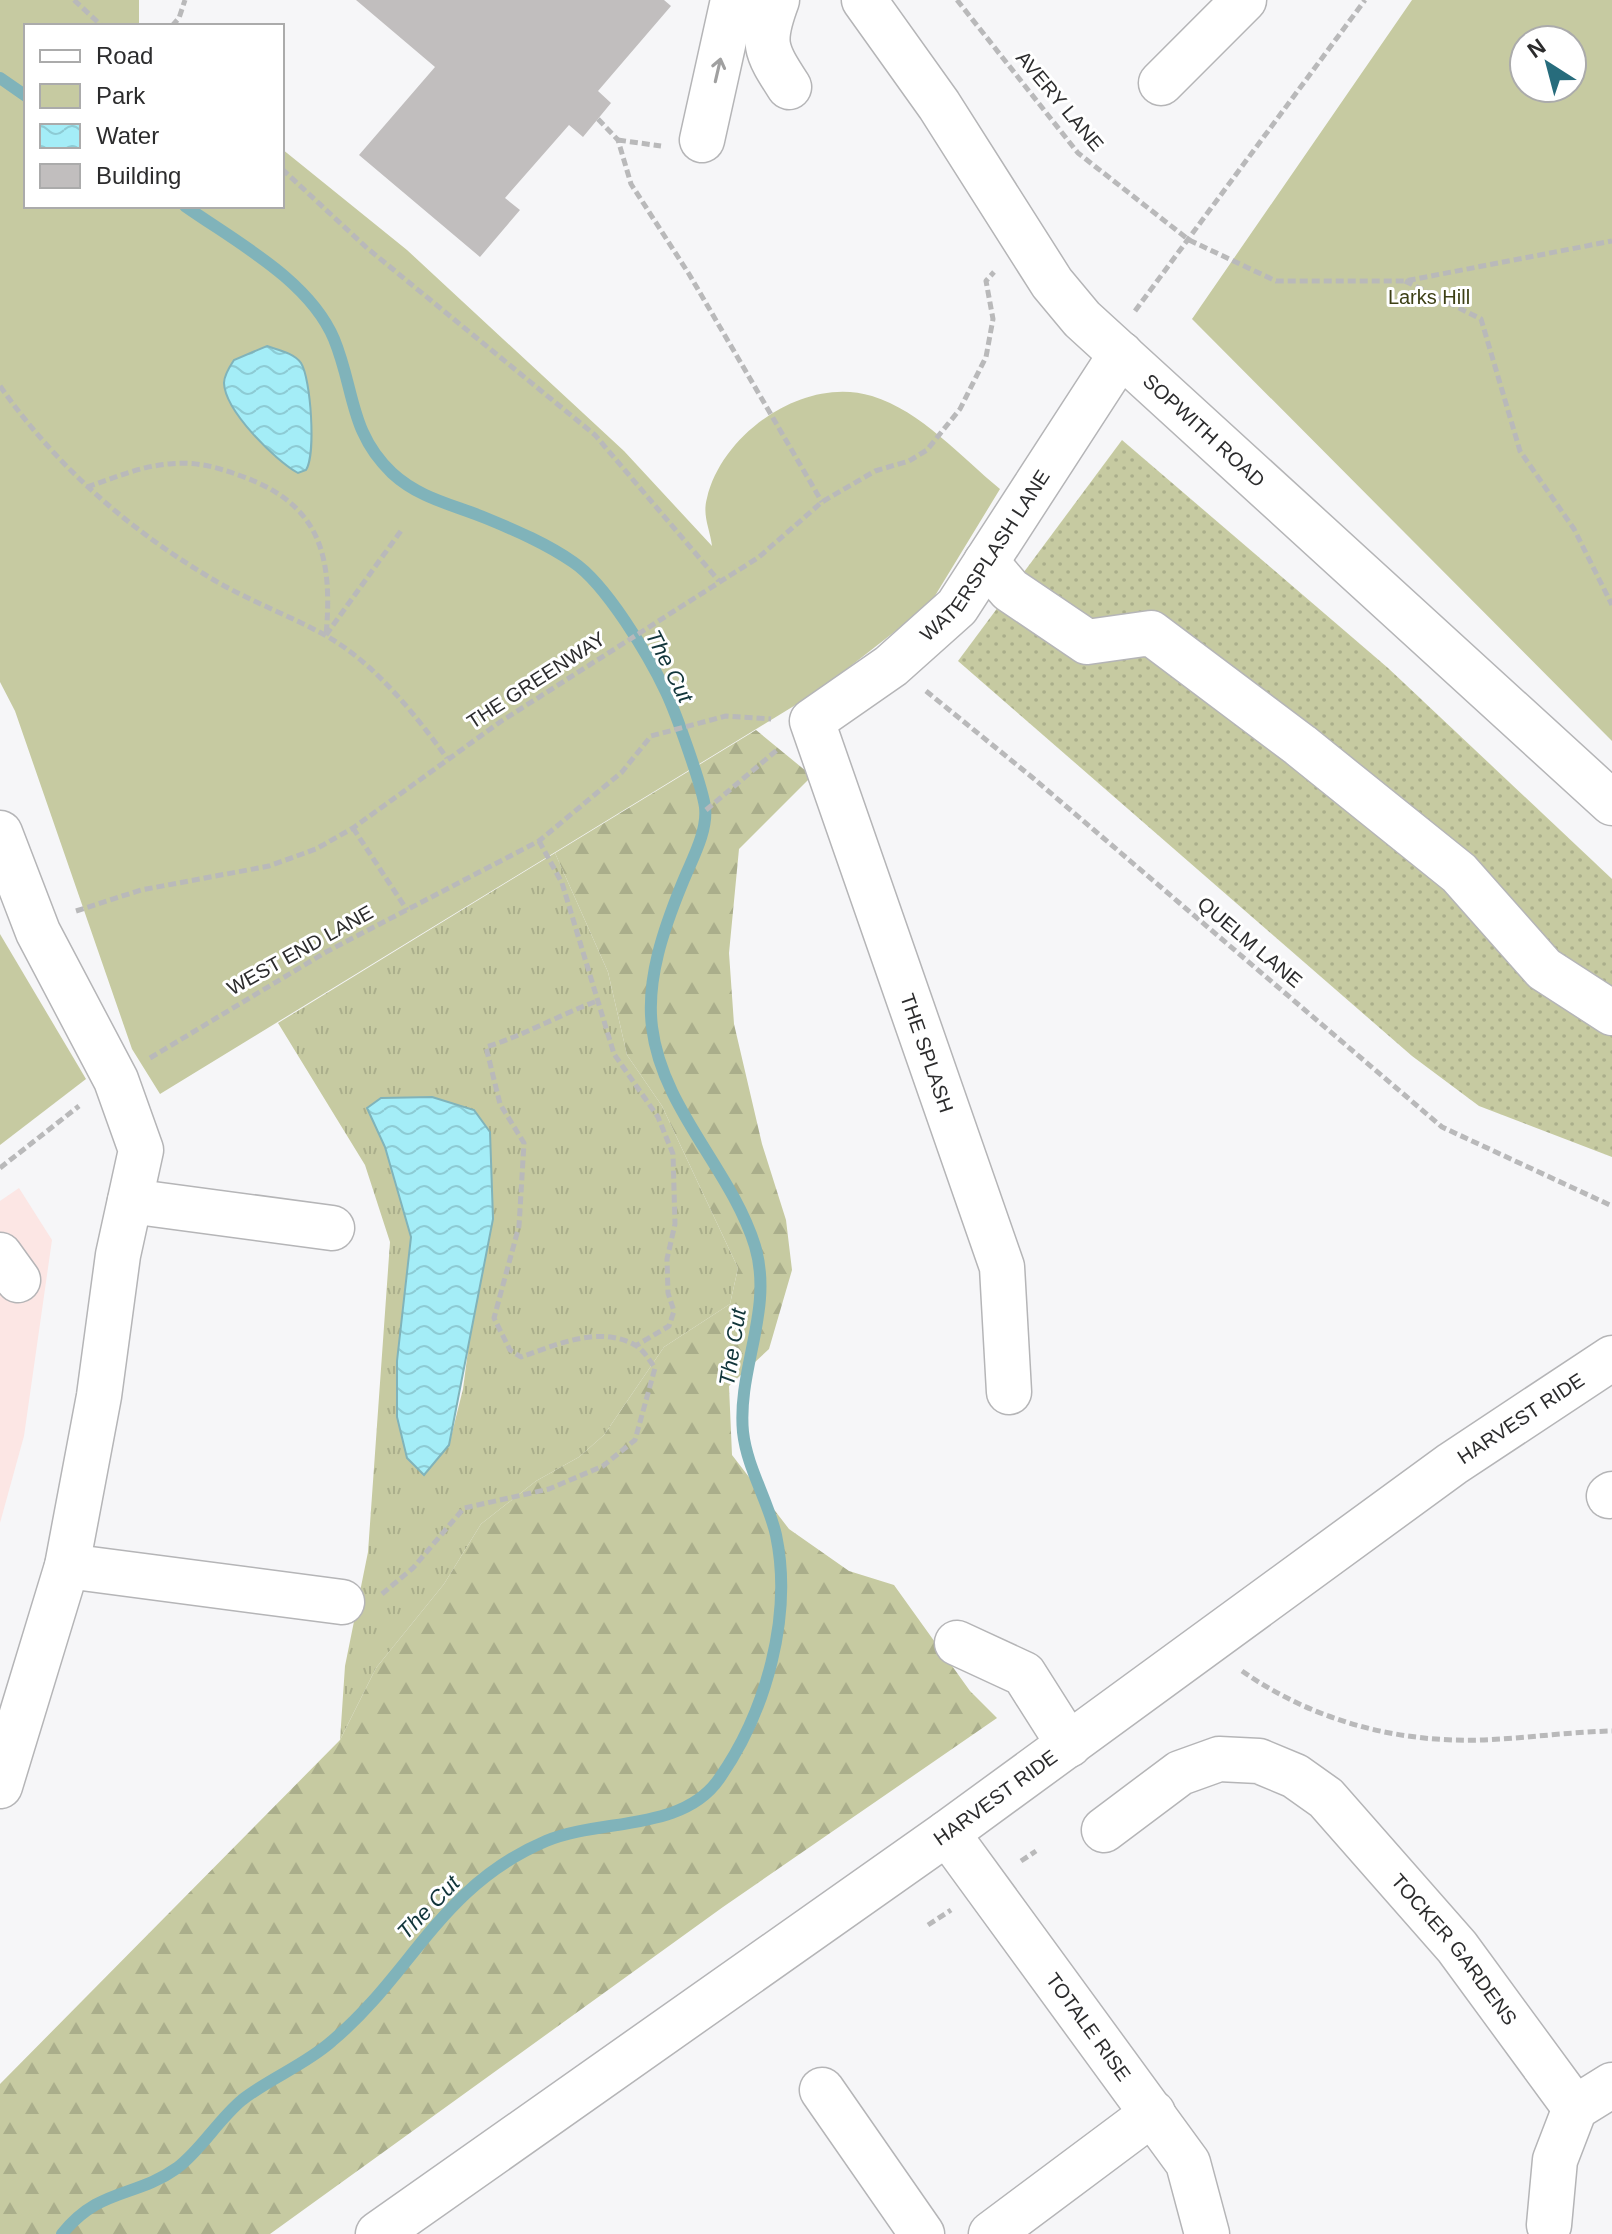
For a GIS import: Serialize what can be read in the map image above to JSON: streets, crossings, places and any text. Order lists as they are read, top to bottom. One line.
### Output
{"streets":{"street":["SOPWITH ROAD","WATERSPLASH LANE","THE SPLASH","HARVEST RIDE","TOCKER GARDENS","TOTALE RISE"],"path":["AVERY LANE","THE GREENWAY","QUELM LANE","WEST END LANE"]},"crossings":[["SOPWITH ROAD","WATERSPLASH LANE"],["WATERSPLASH LANE","QUELM LANE"],["WATERSPLASH LANE","WEST END LANE"],["WATERSPLASH LANE","THE SPLASH"],["WEST END LANE","THE SPLASH"],["HARVEST RIDE","TOTALE RISE"]],"water":["The Cut"],"parks":["Larks Hill"],"legend":["Road","Park","Water","Building"],"north":"top left"}
